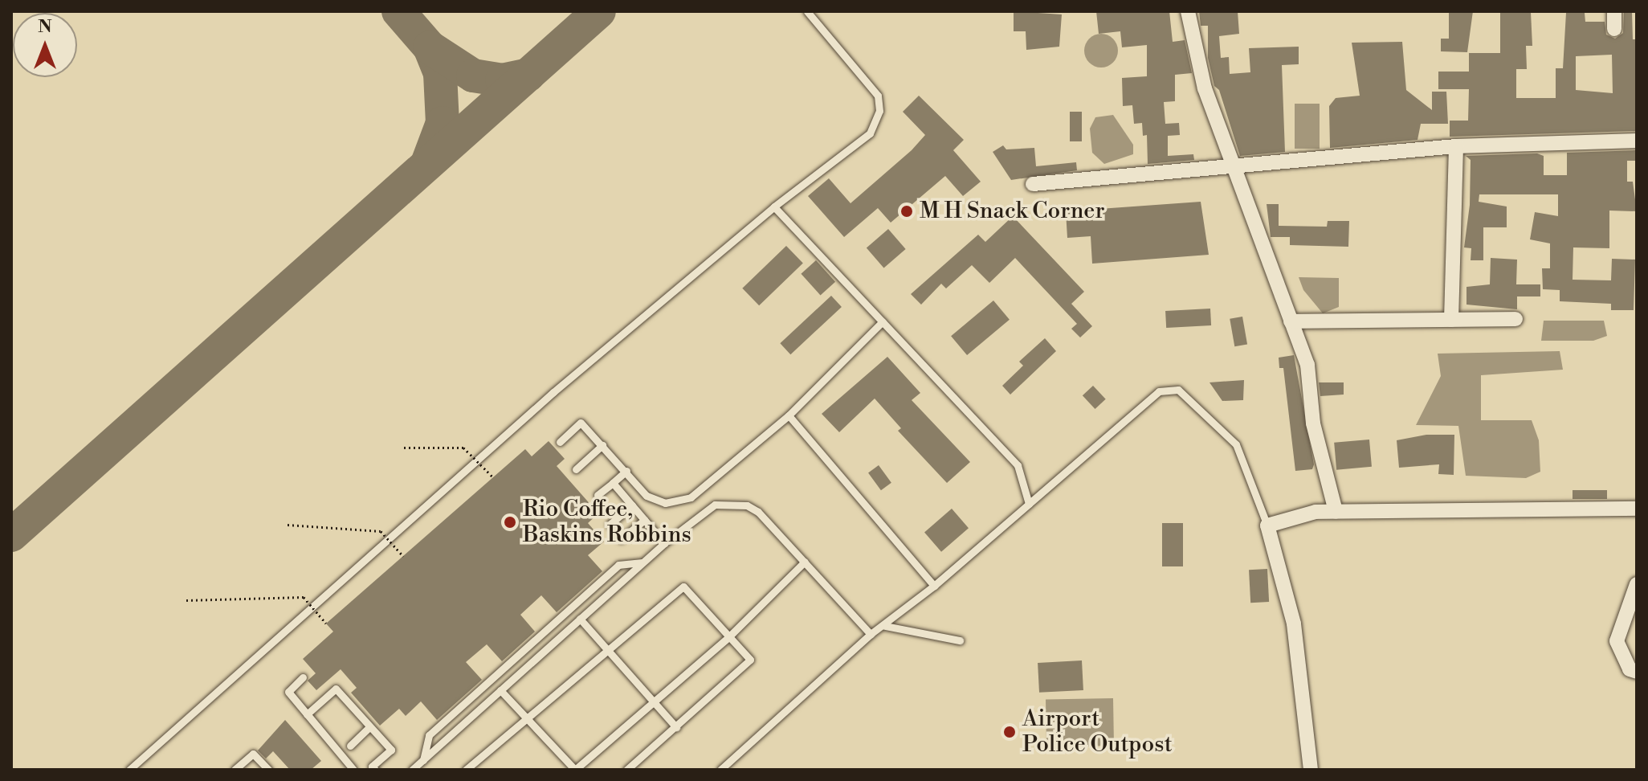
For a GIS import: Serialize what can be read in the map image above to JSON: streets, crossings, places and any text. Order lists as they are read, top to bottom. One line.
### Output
{"places":["M H Snack Corner","Rio Coffee, Baskins Robbins","Airport Police Outpost"],"north":"top"}
